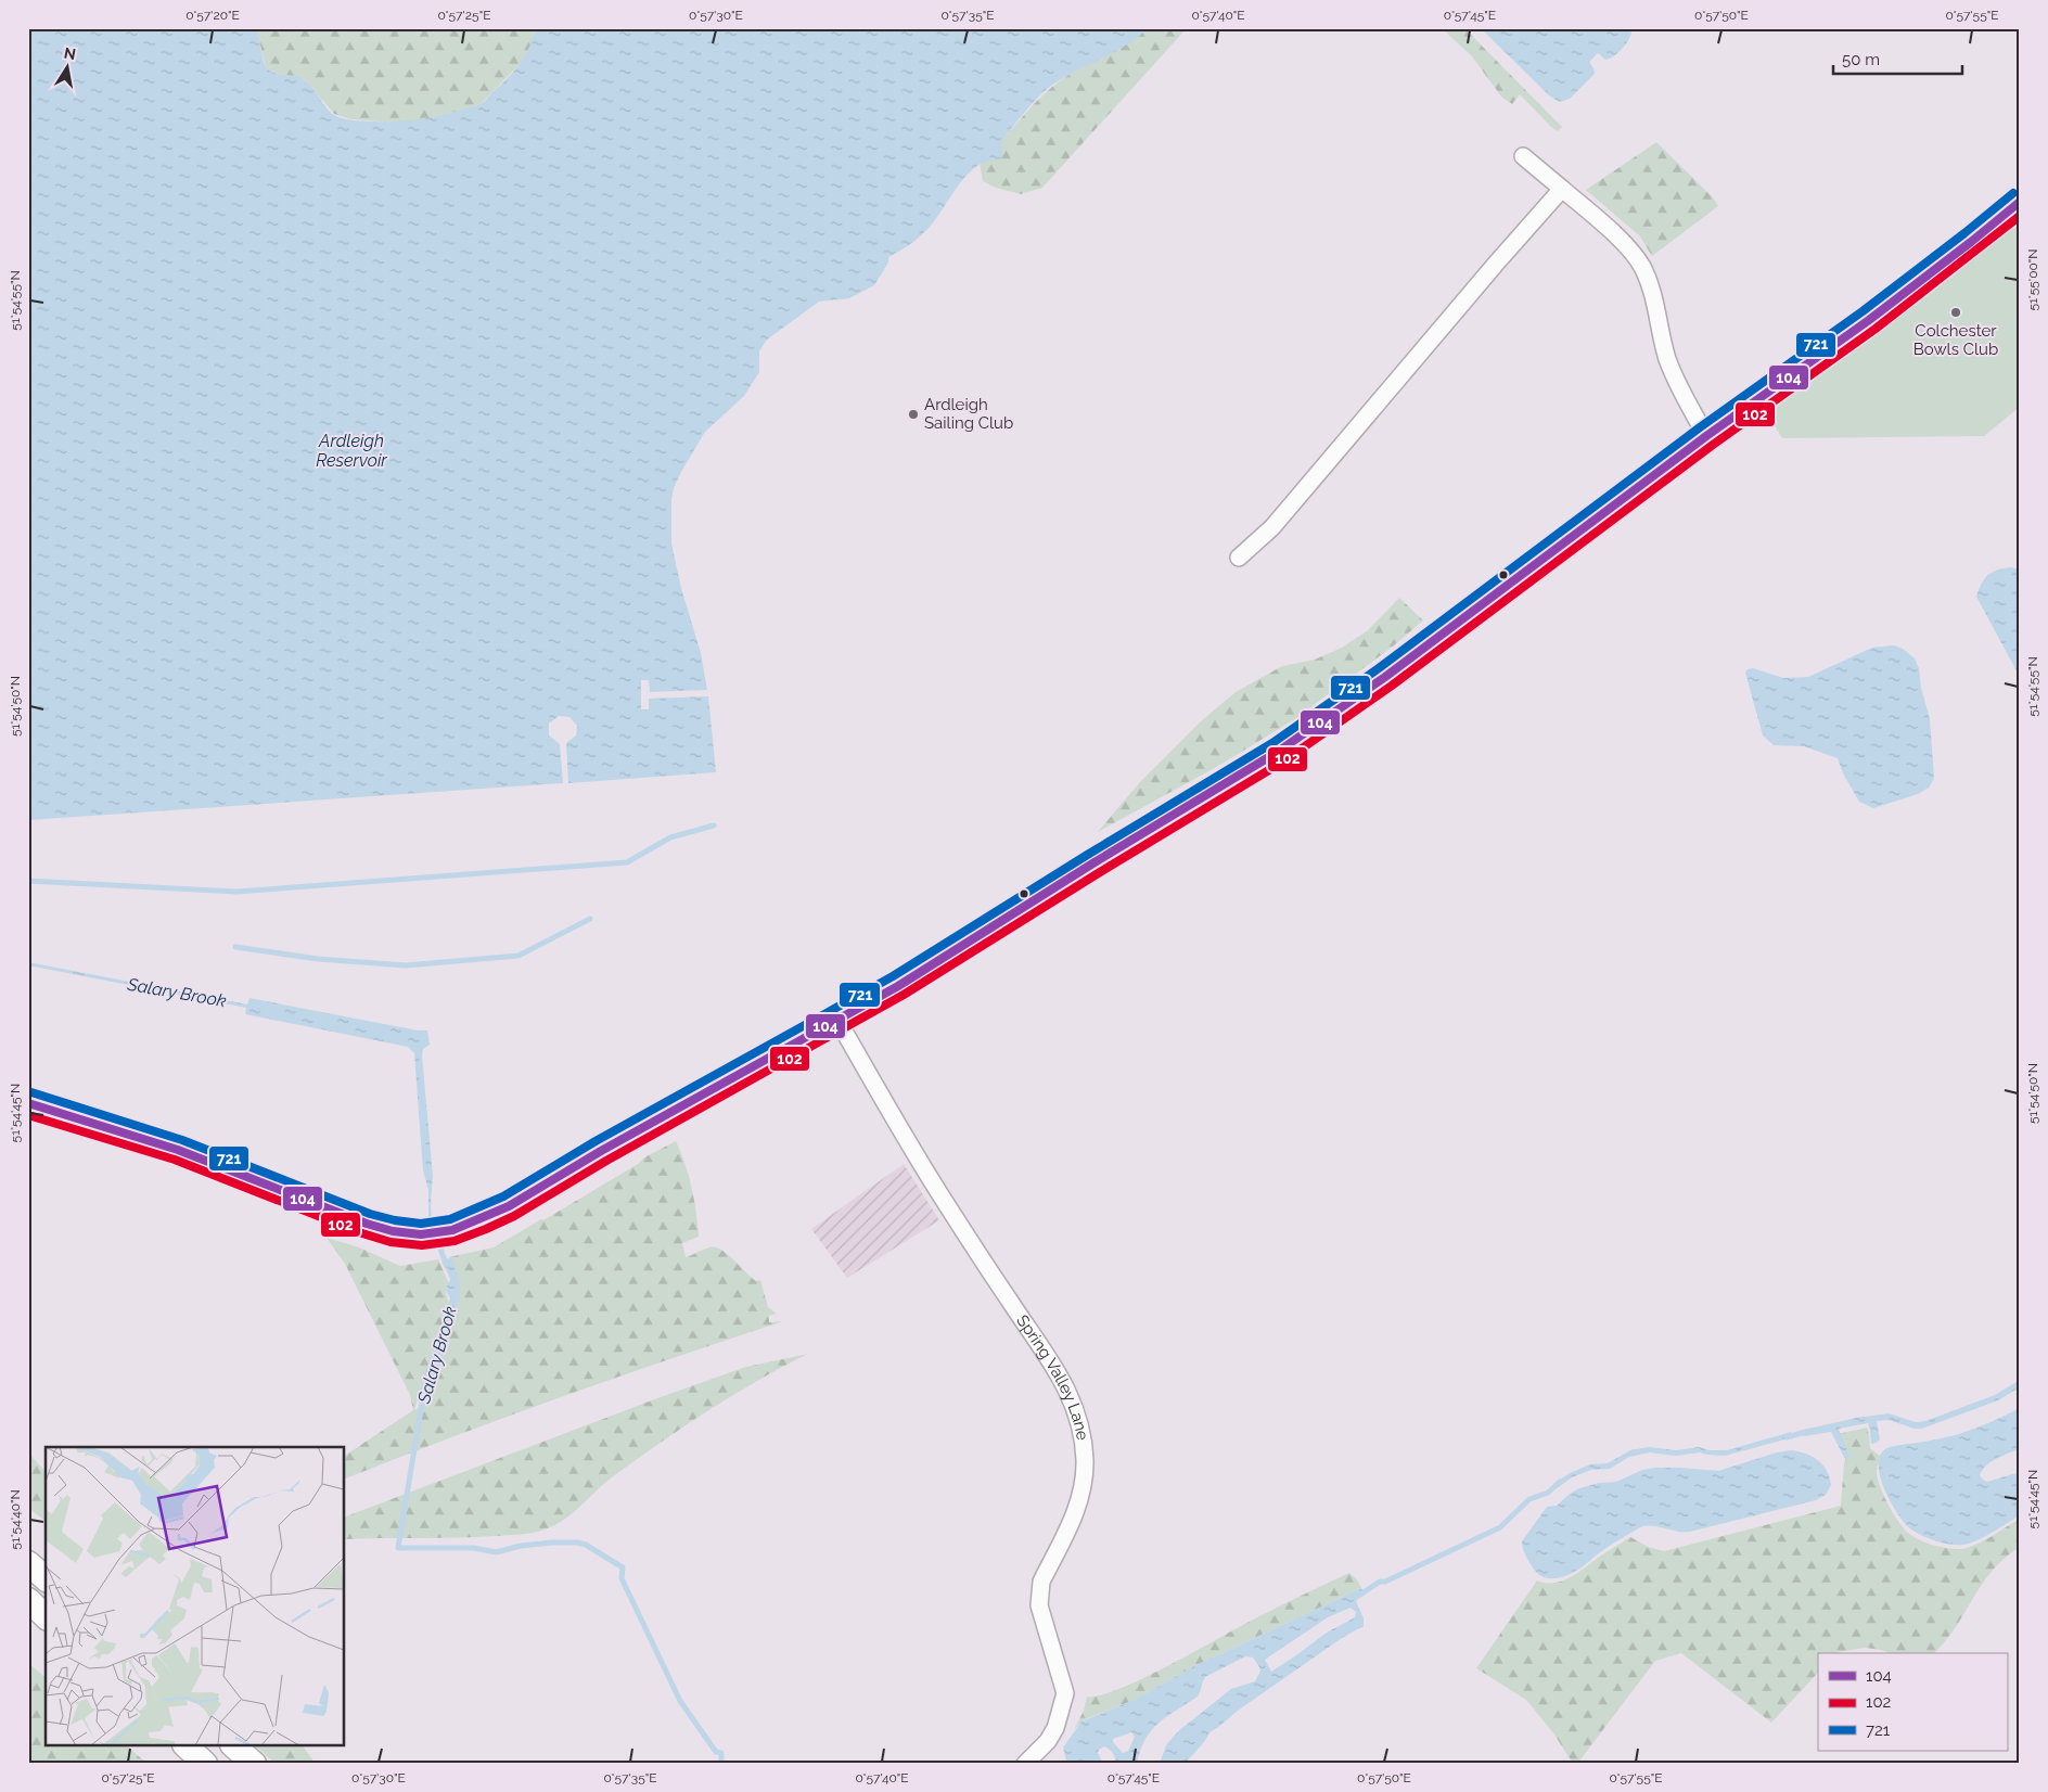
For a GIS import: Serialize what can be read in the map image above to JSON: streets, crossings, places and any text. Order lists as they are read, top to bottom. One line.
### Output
{"streets":{"street":["Spring Valley Lane"]},"water":["Ardleigh Reservoir","Salary Brook"],"places":["Colchester Bowls Club","Ardleigh Sailing Club"],"lines":["transit line 721","transit line 104","transit line 102"],"legend":["104","102","721"],"scale_bar":"50 m","north":"top","coordinates":["0°57'20\"E","0°57'25\"E","0°57'30\"E","0°57'35\"E","0°57'40\"E","0°57'45\"E","0°57'50\"E","0°57'55\"E","51°55'00\"N","51°54'55\"N","51°54'50\"N","51°54'45\"N","51°54'40\"N"]}
